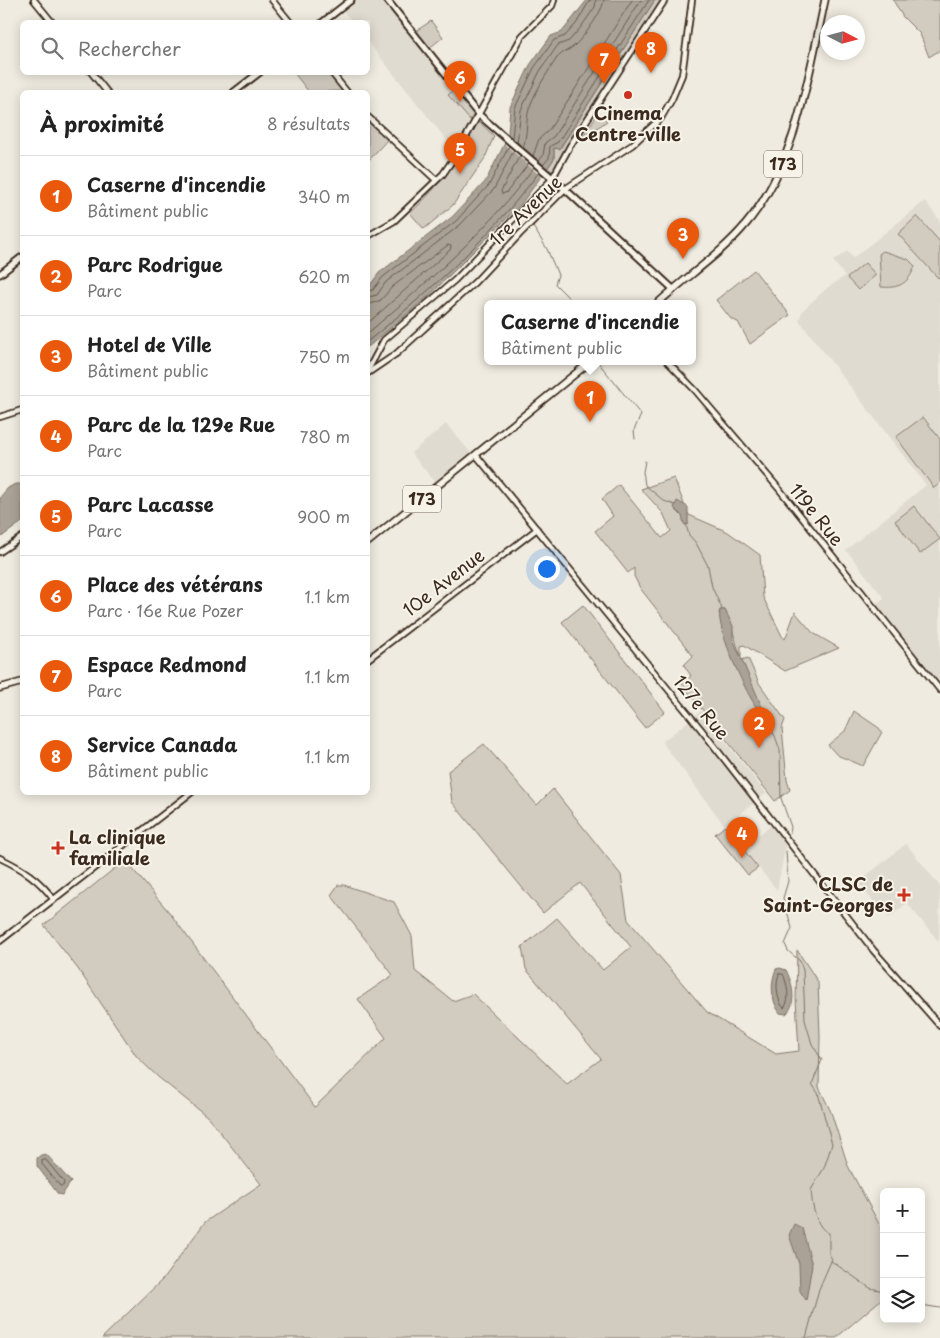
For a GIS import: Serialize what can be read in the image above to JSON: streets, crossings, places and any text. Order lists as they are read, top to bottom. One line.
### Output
{"streets":{"main road":["173"],"street":["1re Avenue","119e Rue","10e Avenue","127e Rue"]},"crossings":[["173","127e Rue"],["10e Avenue","127e Rue"]],"places":{"other":["Cinema Centre-ville"],"health":["La clinique familiale","CLSC de Saint-Georges"]},"north":"right","page":{"search":"Rechercher","pins":["8","7","6","5","3","1","2","4"],"heading":["À proximité","8 résultats"],"list":[{"mark":"1","name":"Caserne d'incendie","note":"Bâtiment public","value":"340 m"},{"mark":"2","name":"Parc Rodrigue","note":"Parc","value":"620 m"},{"mark":"3","name":"Hotel de Ville","note":"Bâtiment public","value":"750 m"},{"mark":"4","name":"Parc de la 129e Rue","note":"Parc","value":"780 m"},{"mark":"5","name":"Parc Lacasse","note":"Parc","value":"900 m"},{"mark":"6","name":"Place des vétérans","note":"Parc · 16e Rue Pozer","value":"1.1 km"},{"mark":"7","name":"Espace Redmond","note":"Parc","value":"1.1 km"},{"mark":"8","name":"Service Canada","note":"Bâtiment public","value":"1.1 km"}],"popup":["Caserne d'incendie","Bâtiment public"],"map_buttons":["+","−"]}}
